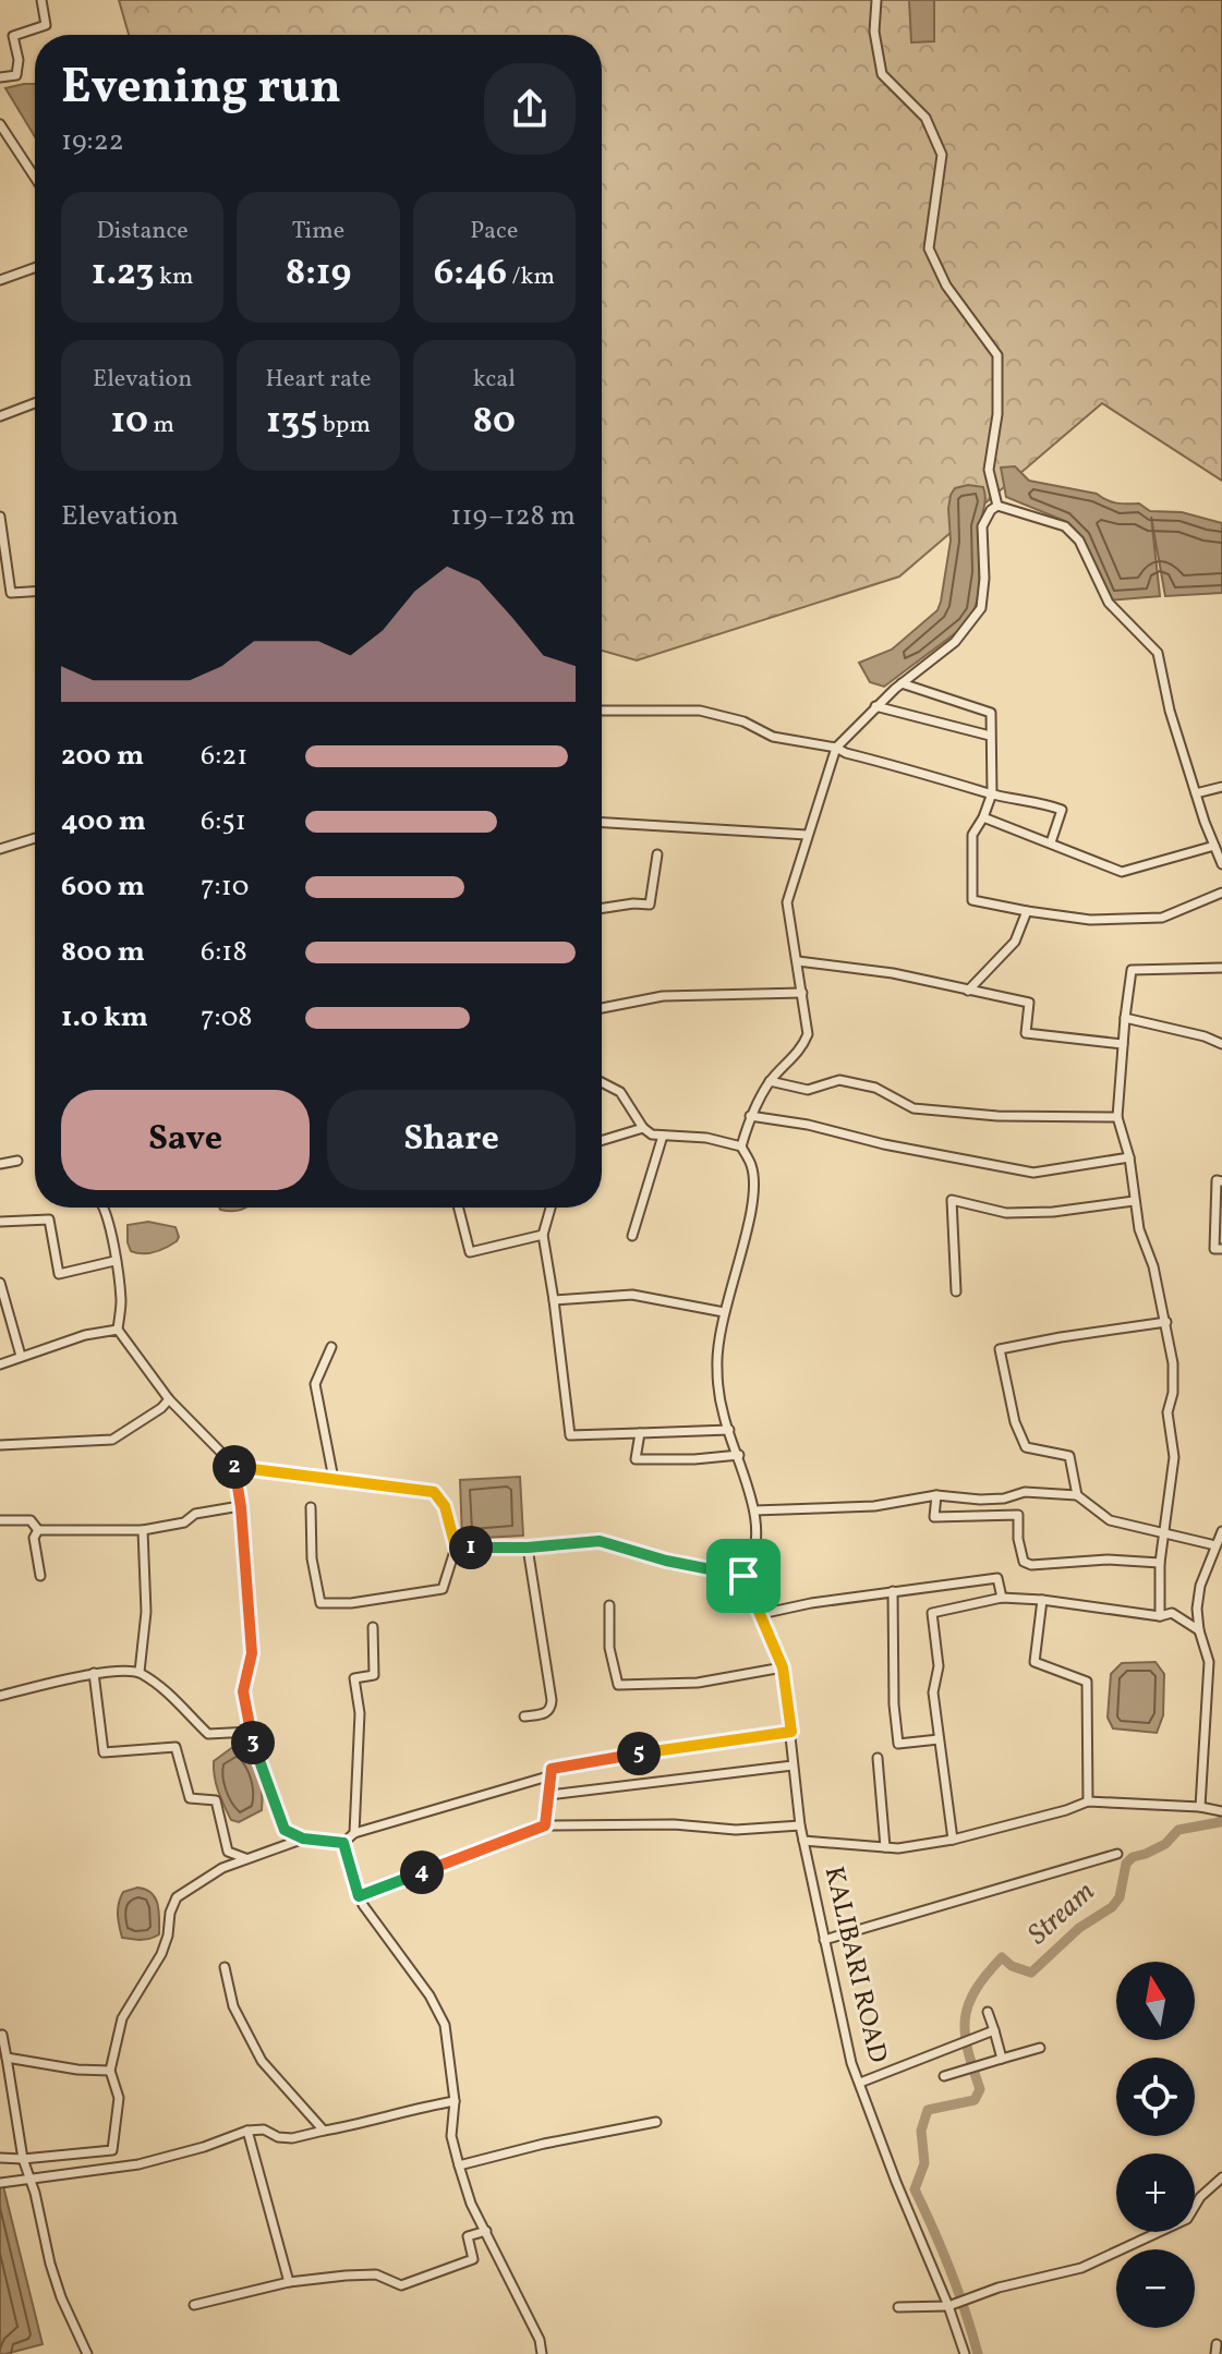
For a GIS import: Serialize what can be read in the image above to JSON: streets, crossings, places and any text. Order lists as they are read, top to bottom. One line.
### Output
{"streets":{"street":["KALIBARI ROAD"]},"water":["Stream"],"north":"top","page":{"heading":["Evening run","19:22"],"stats":[["Distance","1.23 km"],["Time","8:19"],["Pace","6:46 /km"],["Elevation","10 m"],["Heart rate","135 bpm"],["kcal","80"]],"chart":["Elevation","119–128 m"],"list":[{"name":"200 m","note":"6:21"},{"name":"400 m","note":"6:51"},{"name":"600 m","note":"7:10"},{"name":"800 m","note":"6:18"},{"name":"1.0 km","note":"7:08"}],"buttons":["Save","Share"],"pins":["2","1","3","5","4"],"map_buttons":["+","−"]}}
